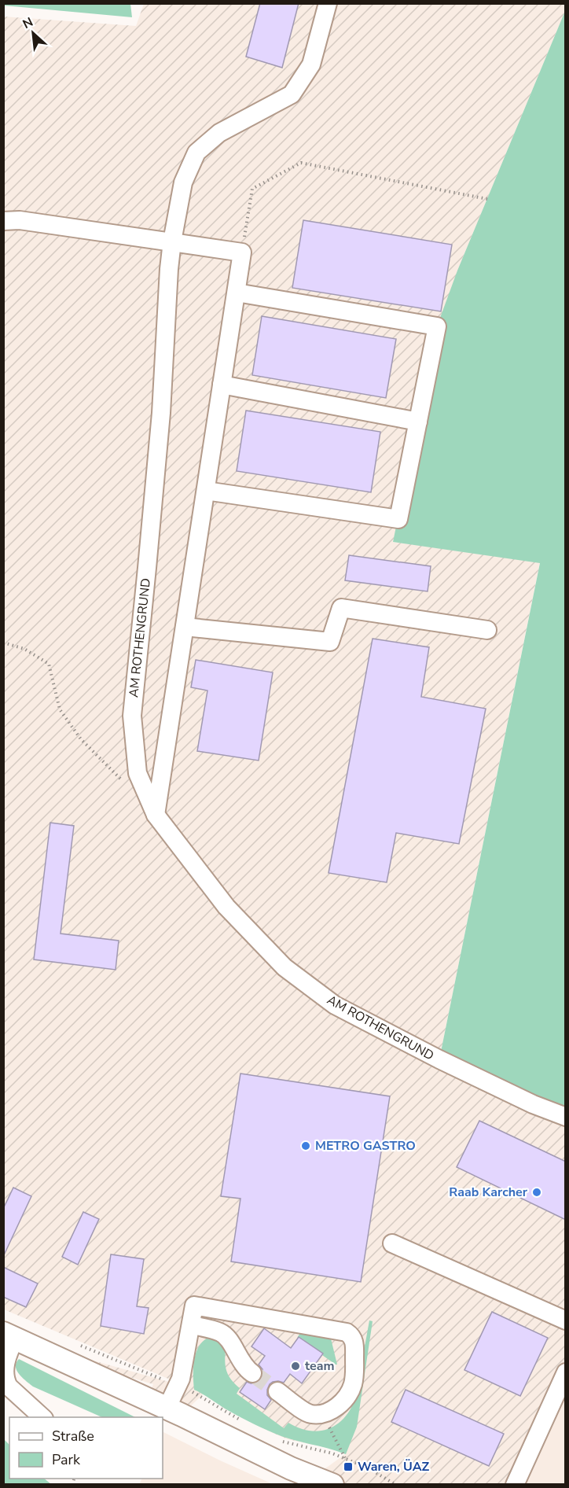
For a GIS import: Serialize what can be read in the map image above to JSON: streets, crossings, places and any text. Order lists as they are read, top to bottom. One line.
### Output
{"streets":{"street":["AM ROTHENGRUND"]},"places":{"other":["METRO GASTRO","Raab Karcher","team"],"transit":["Waren, ÜAZ"]},"legend":["Straße","Park"],"north":"top left"}
